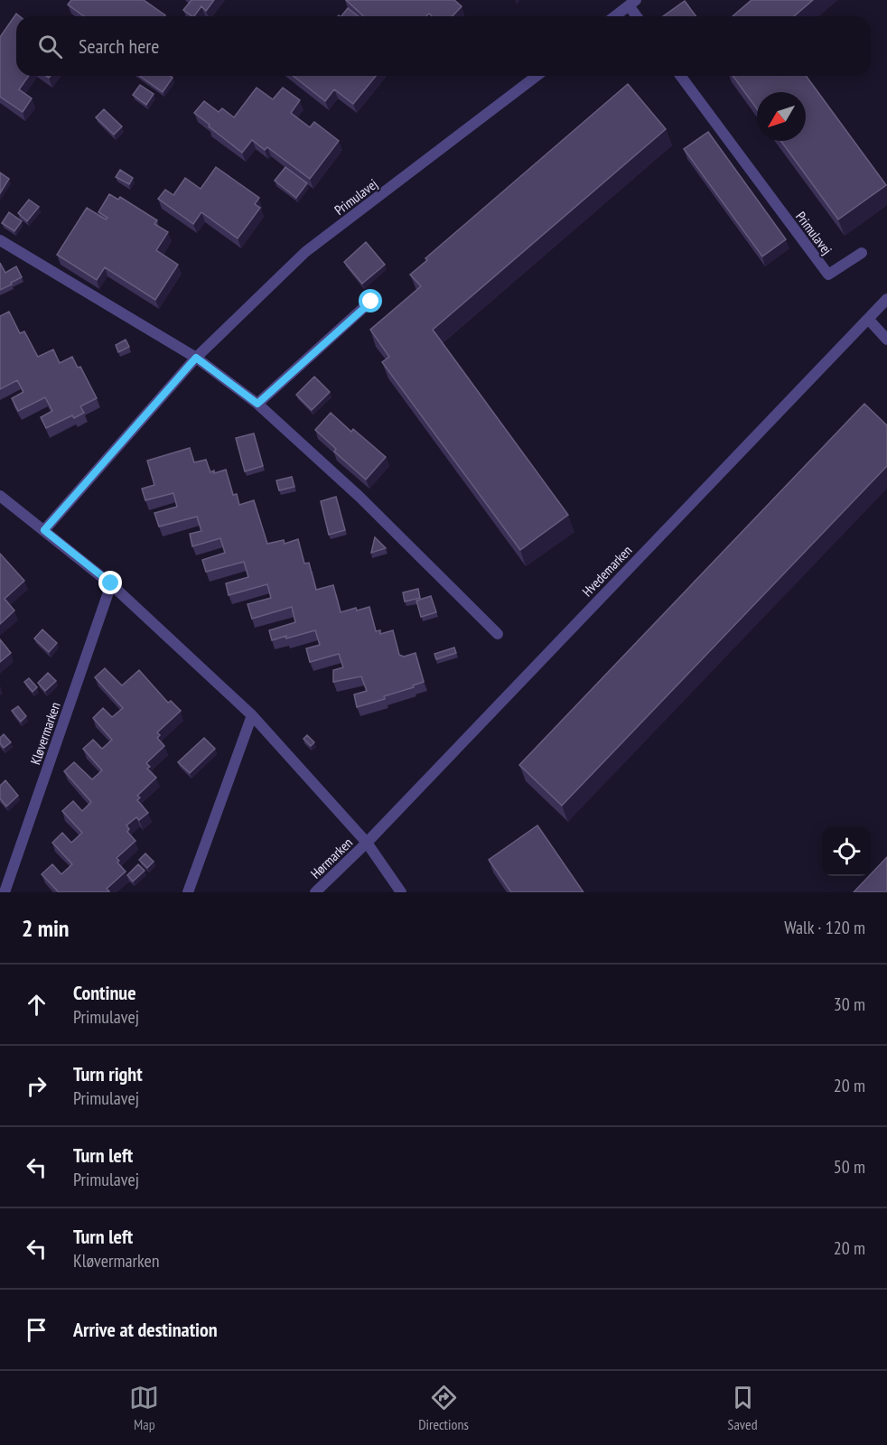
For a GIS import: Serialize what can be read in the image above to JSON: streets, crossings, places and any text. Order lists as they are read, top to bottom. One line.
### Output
{"streets":{"street":["Primulavej","Hvedemarken","Kløvermarken","Hørmarken"]},"crossings":[["Hvedemarken","Hørmarken"]],"north":"bottom left","page":{"search":"Search here","heading":["2 min","Walk · 120 m"],"list":[["Continue","Primulavej","30 m"],["Turn right","Primulavej","20 m"],["Turn left","Primulavej","50 m"],["Turn left","Kløvermarken","20 m"],"Arrive at destination"],"nav":["Map","Directions","Saved"]}}
